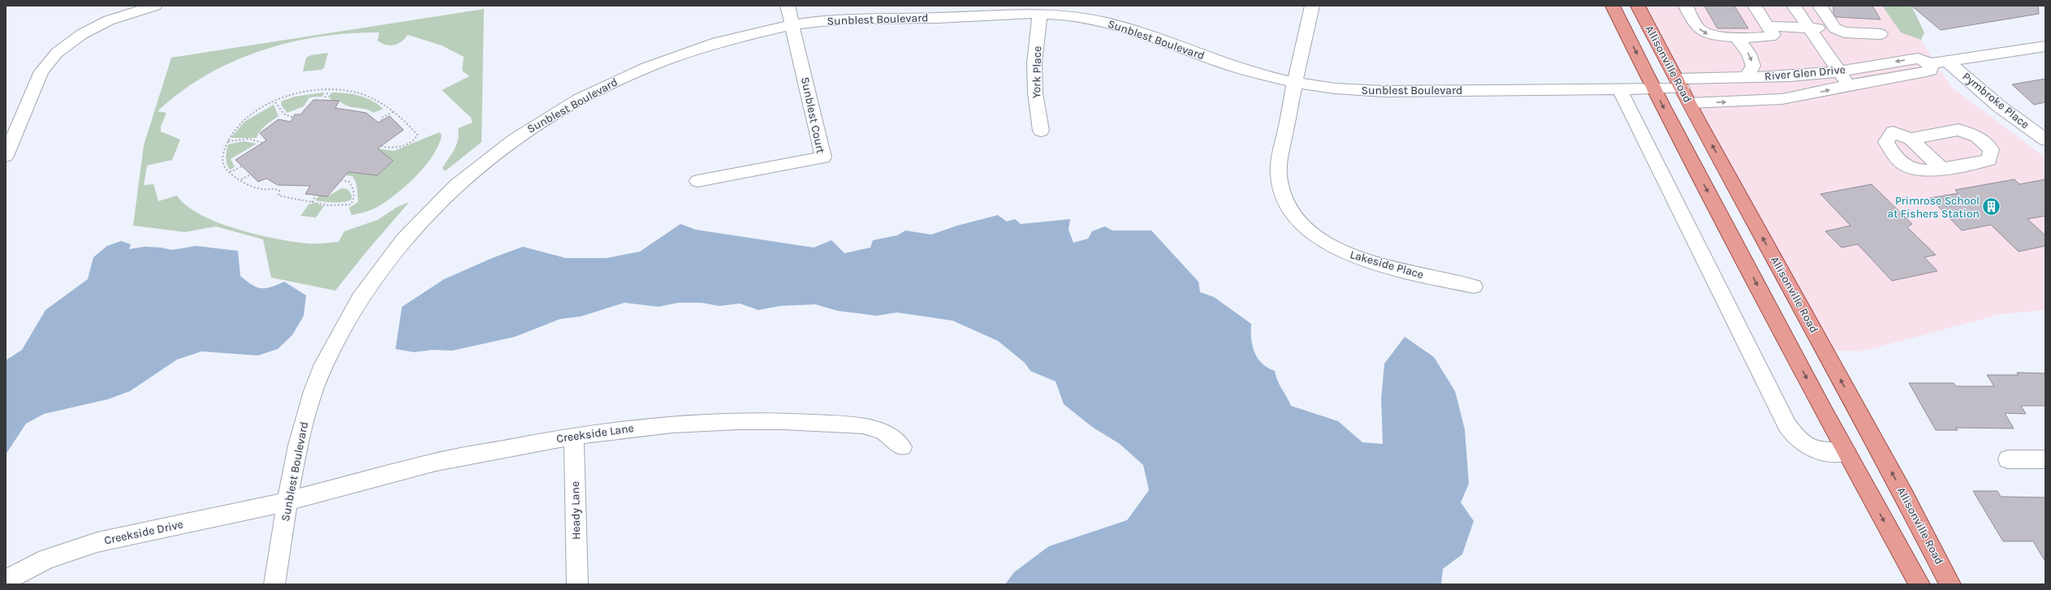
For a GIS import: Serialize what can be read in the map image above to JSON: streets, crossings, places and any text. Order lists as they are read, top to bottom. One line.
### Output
{"streets":{"main road":["Allisonville Road"],"street":["Sunblest Boulevard","York Place","River Glen Drive","Pymbroke Place","Sunblest Court","Lakeside Place","Creekside Lane","Heady Lane","Creekside Drive"]},"crossings":[["Sunblest Boulevard","Allisonville Road"],["Sunblest Boulevard","York Place"],["Sunblest Boulevard","River Glen Drive"],["Sunblest Boulevard","Sunblest Court"],["Sunblest Boulevard","Lakeside Place"],["Sunblest Boulevard","Creekside Lane"],["Sunblest Boulevard","Creekside Drive"],["Allisonville Road","River Glen Drive"],["River Glen Drive","Pymbroke Place"],["Creekside Lane","Heady Lane"],["Creekside Lane","Creekside Drive"]],"places":{"building":["Primrose School at Fishers Station"]}}
